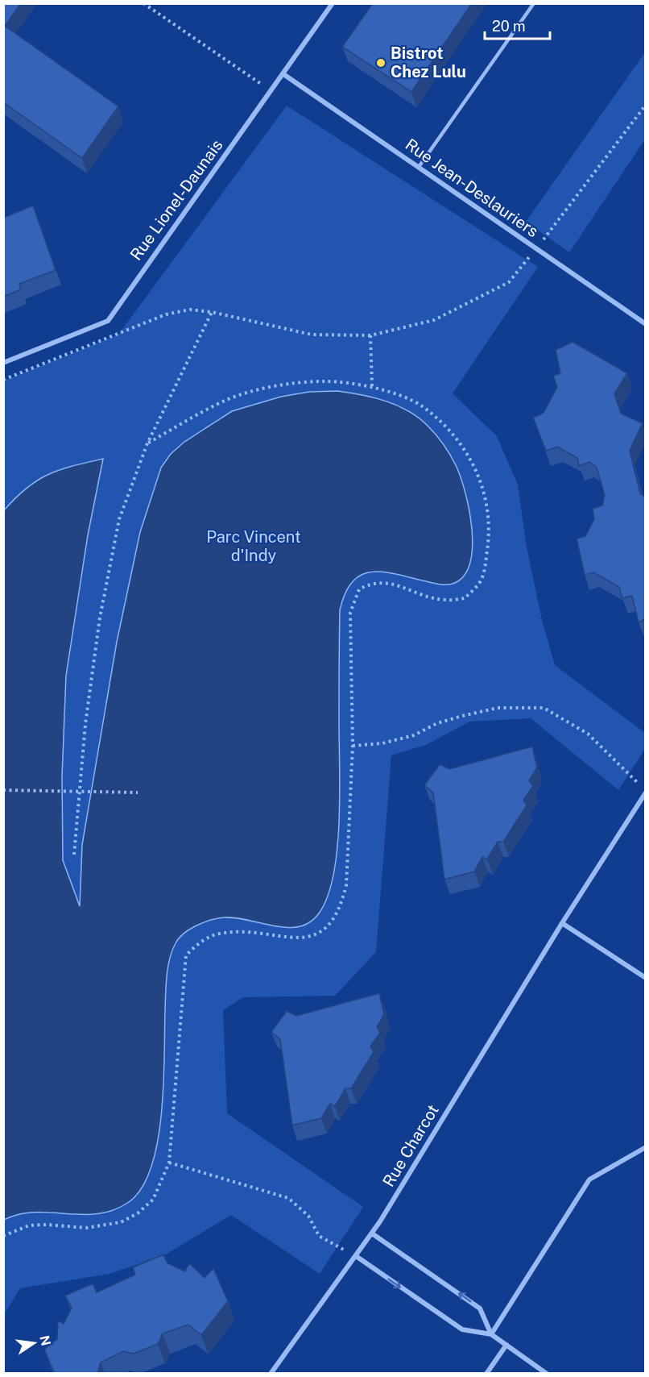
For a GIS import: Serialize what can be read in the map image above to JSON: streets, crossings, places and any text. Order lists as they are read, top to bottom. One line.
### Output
{"streets":{"street":["Rue Jean-Deslauriers","Rue Lionel-Daunais","Rue Charcot"]},"crossings":[["Rue Jean-Deslauriers","Rue Lionel-Daunais"]],"parks":["Parc Vincent d'Indy"],"places":["Bistrot Chez Lulu"],"scale_bar":"20 m","north":"right"}
